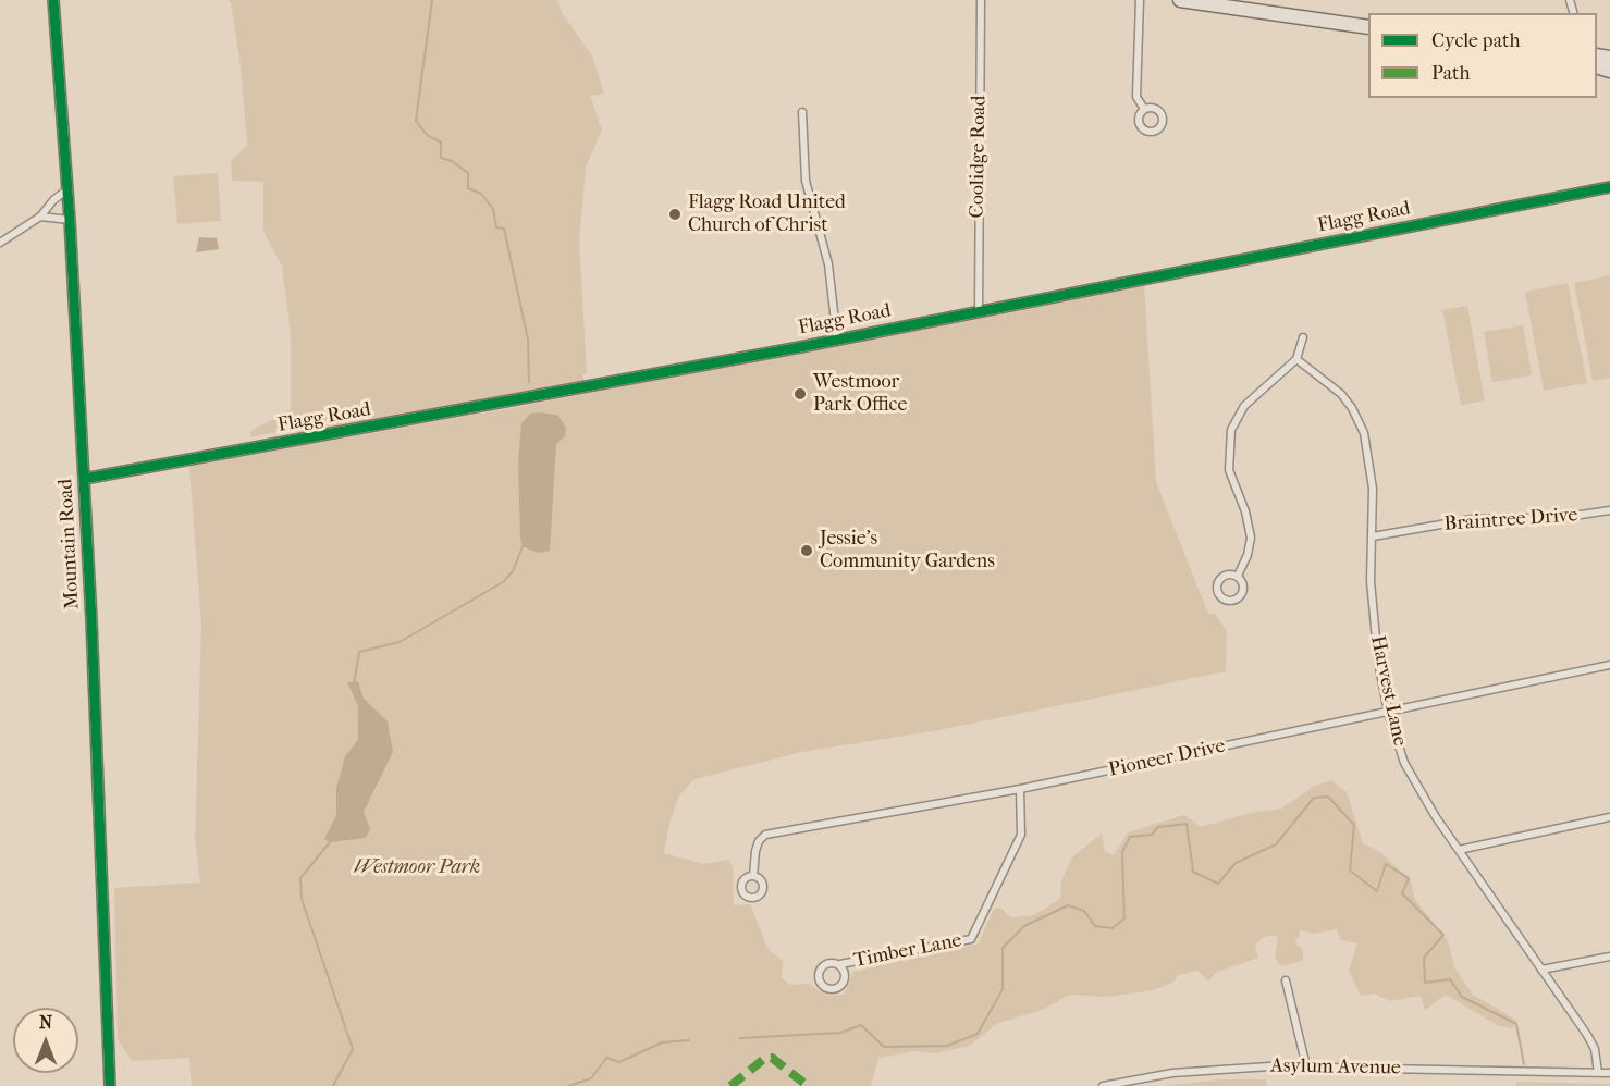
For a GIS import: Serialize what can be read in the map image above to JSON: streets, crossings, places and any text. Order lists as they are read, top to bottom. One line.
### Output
{"streets":{"street":["Coolidge Road","Flagg Road","Braintree Drive","Mountain Road","Harvest Lane","Pioneer Drive","Timber Lane","Asylum Avenue"]},"crossings":[["Coolidge Road","Flagg Road"],["Flagg Road","Mountain Road"],["Braintree Drive","Harvest Lane"],["Harvest Lane","Pioneer Drive"],["Harvest Lane","Asylum Avenue"],["Pioneer Drive","Timber Lane"]],"parks":["Westmoor Park"],"places":["Flagg Road United Church of Christ","Westmoor Park Office","Jessie's Community Gardens"],"legend":["Cycle path","Path"],"north":"top"}
